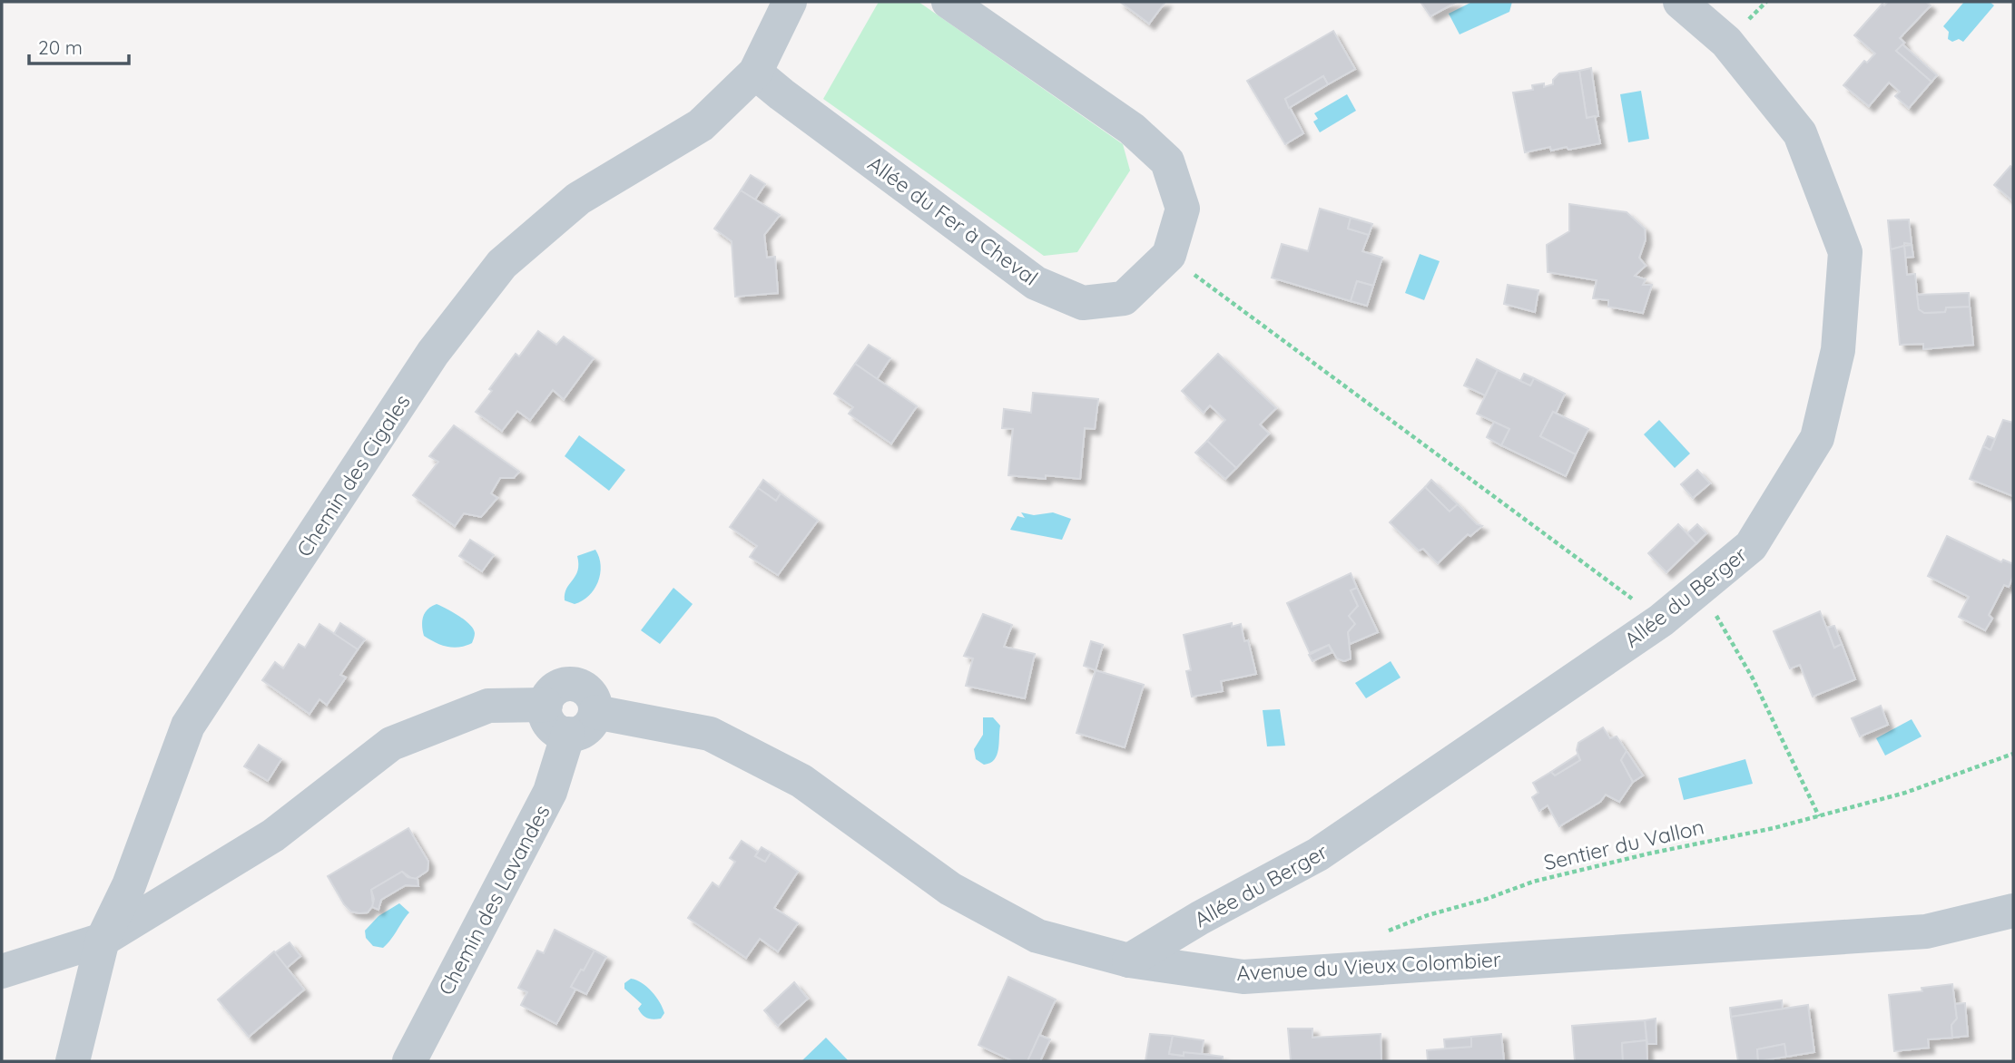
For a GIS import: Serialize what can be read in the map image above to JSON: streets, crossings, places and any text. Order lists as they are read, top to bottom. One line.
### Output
{"streets":{"street":["Allée du Fer à Cheval","Chemin des Cigales","Allée du Berger","Chemin des Lavandes","Avenue du Vieux Colombier"],"path":["Sentier du Vallon"]},"crossings":[["Allée du Fer à Cheval","Chemin des Cigales"],["Allée du Berger","Avenue du Vieux Colombier"],["Chemin des Lavandes","Avenue du Vieux Colombier"]],"scale_bar":"20 m"}
